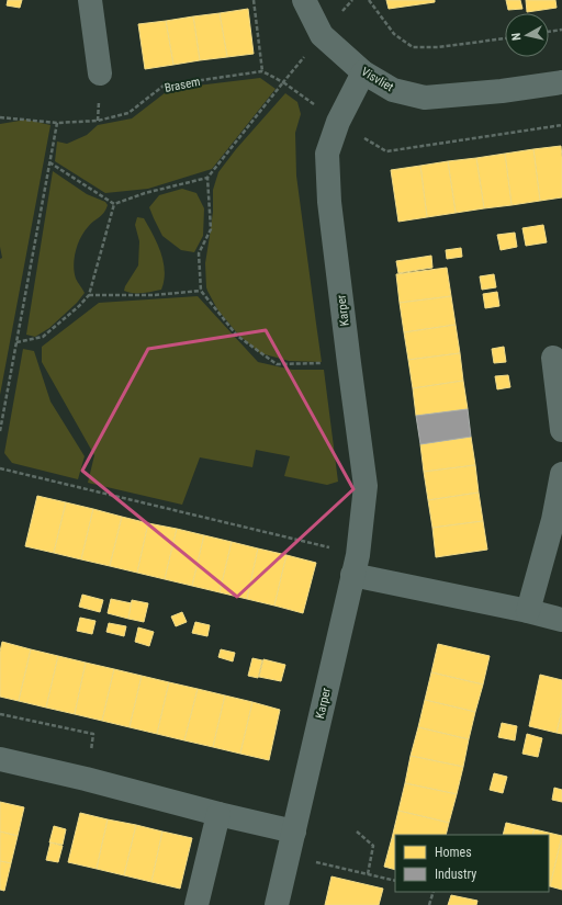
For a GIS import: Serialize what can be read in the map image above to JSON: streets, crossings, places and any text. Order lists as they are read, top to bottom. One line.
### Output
{"streets":{"street":["Visvliet","Karper"],"path":["Brasem"]},"crossings":[["Visvliet","Karper"]],"legend":["Homes","Industry"],"north":"left"}
